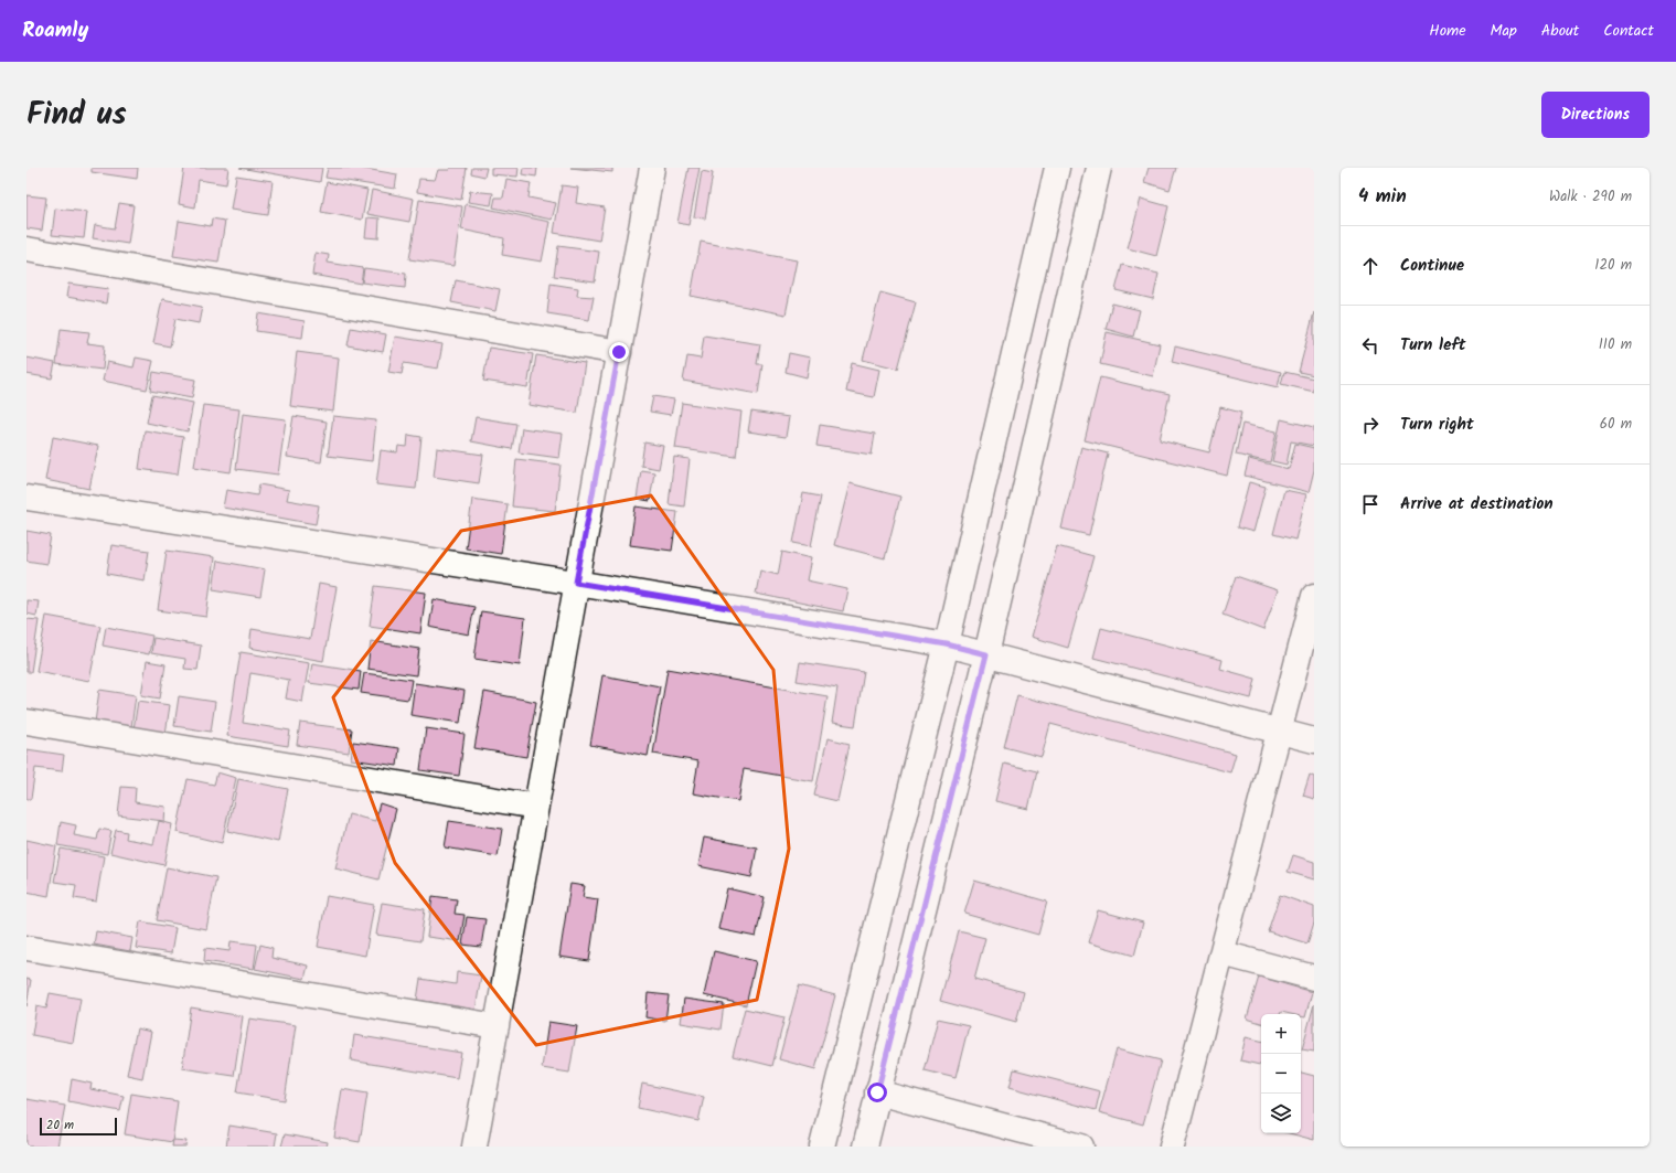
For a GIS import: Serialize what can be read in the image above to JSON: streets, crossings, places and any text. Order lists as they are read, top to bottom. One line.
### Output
{"scale_bar":"20 m","page":{"header":"Roamly","nav":["Home","Map","About","Contact"],"title":"Find us","buttons":"Directions","heading":["4 min","Walk · 290 m"],"list":[["Continue","120 m"],["Turn left","110 m"],["Turn right","60 m"],"Arrive at destination"],"map_buttons":["+","−"],"scale":"20 m"}}
